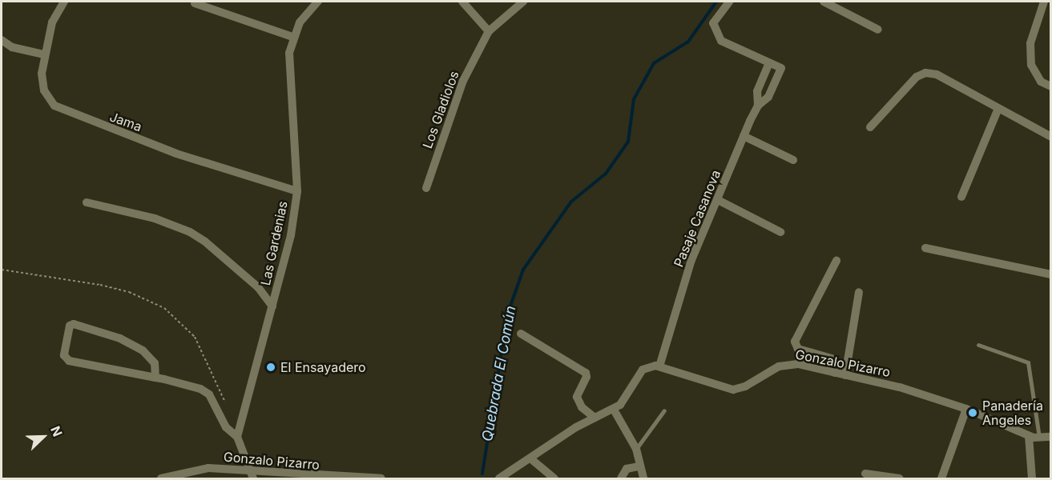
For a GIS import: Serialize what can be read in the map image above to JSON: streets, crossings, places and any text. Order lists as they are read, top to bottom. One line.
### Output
{"streets":{"street":["Los Gladiolos","Jama","Pasaje Casanova","Las Gardenias","Gonzalo Pizarro"]},"crossings":[["Jama","Las Gardenias"],["Pasaje Casanova","Gonzalo Pizarro"]],"water":["Quebrada El Común"],"places":["El Ensayadero","Panadería Angeles"],"north":"top right"}
